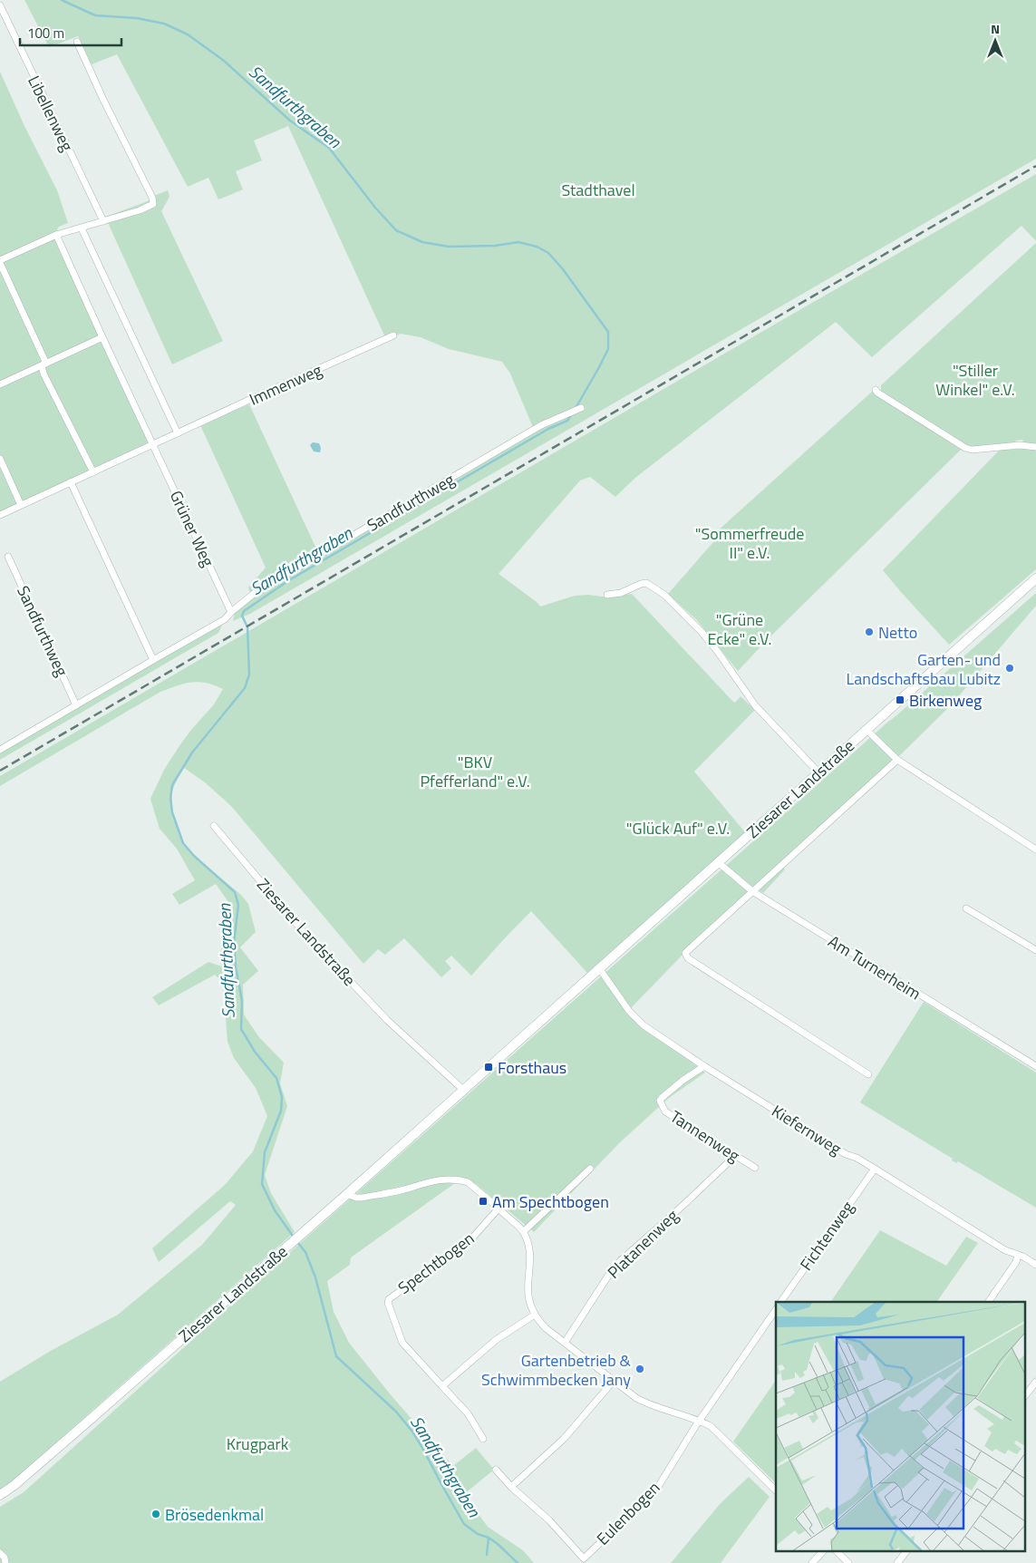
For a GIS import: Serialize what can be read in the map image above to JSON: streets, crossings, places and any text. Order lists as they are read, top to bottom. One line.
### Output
{"streets":{"main road":["Ziesarer Landstraße"],"street":["Libellenweg","Immenweg","Sandfurthweg","Grüner Weg","Am Turnerheim","Kiefernweg","Tannenweg","Fichtenweg","Platanenweg","Spechtbogen","Eulenbogen"]},"crossings":[["Immenweg","Grüner Weg"],["Sandfurthweg","Grüner Weg"],["Ziesarer Landstraße","Am Turnerheim"],["Ziesarer Landstraße","Kiefernweg"],["Kiefernweg","Tannenweg"],["Kiefernweg","Fichtenweg"],["Tannenweg","Platanenweg"]],"water":["Sandfurthgraben"],"parks":["Stadthavel","\"Stiller Winkel\" e.V.","\"Sommerfreude II\" e.V.","\"Grüne Ecke\" e.V.","\"BKV Pfefferland\" e.V.","\"Glück Auf\" e.V.","Krugpark"],"places":{"other":["Netto","Garten- und Landschaftsbau Lubitz","Gartenbetrieb & Schwimmbecken Jany","Brösedenkmal"],"transit":["Birkenweg","Forsthaus","Am Spechtbogen"]},"scale_bar":"100 m","north":"top"}
